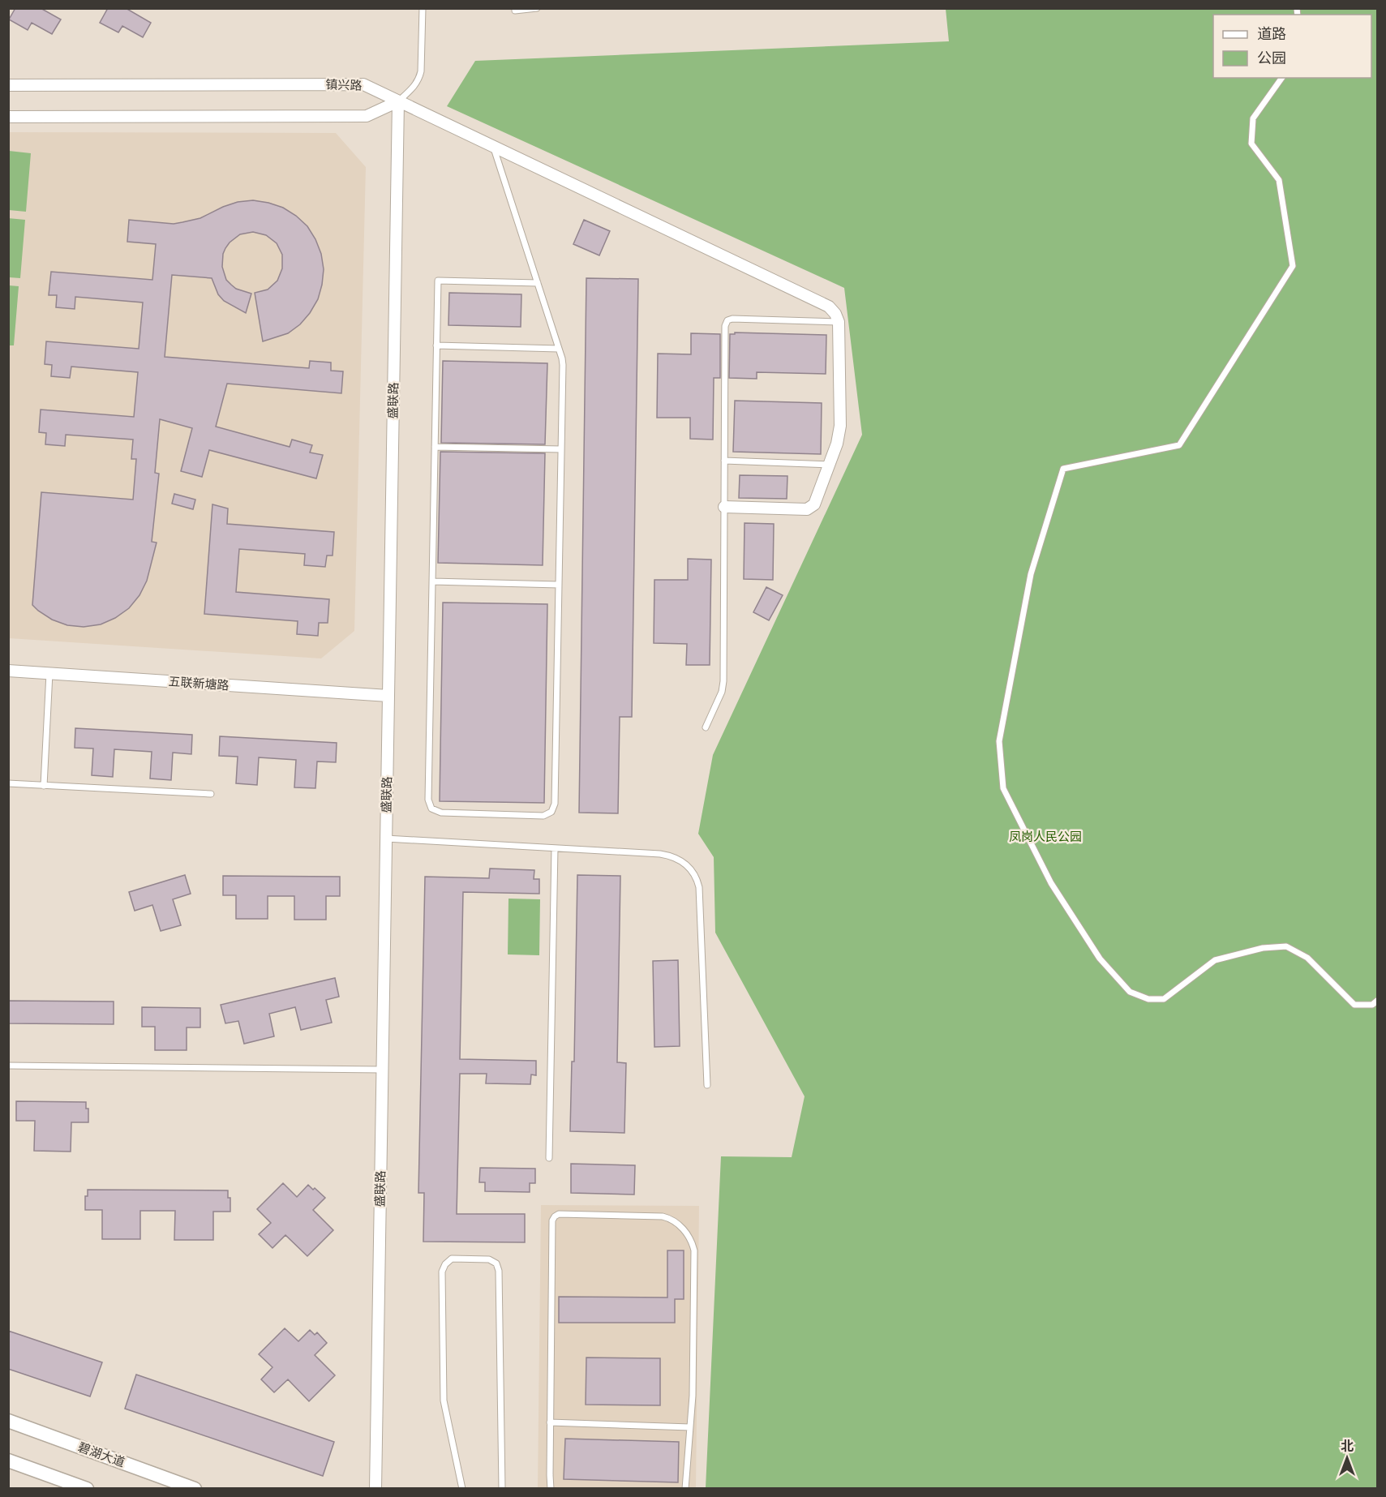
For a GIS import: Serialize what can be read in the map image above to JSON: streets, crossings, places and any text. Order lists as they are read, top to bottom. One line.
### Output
{"streets":{"street":["镇兴路","盛联路","五联新塘路","碧湖大道"]},"crossings":[["镇兴路","盛联路"],["盛联路","五联新塘路"]],"parks":["凤岗人民公园"],"legend":["道路","公园"],"north":"top"}
